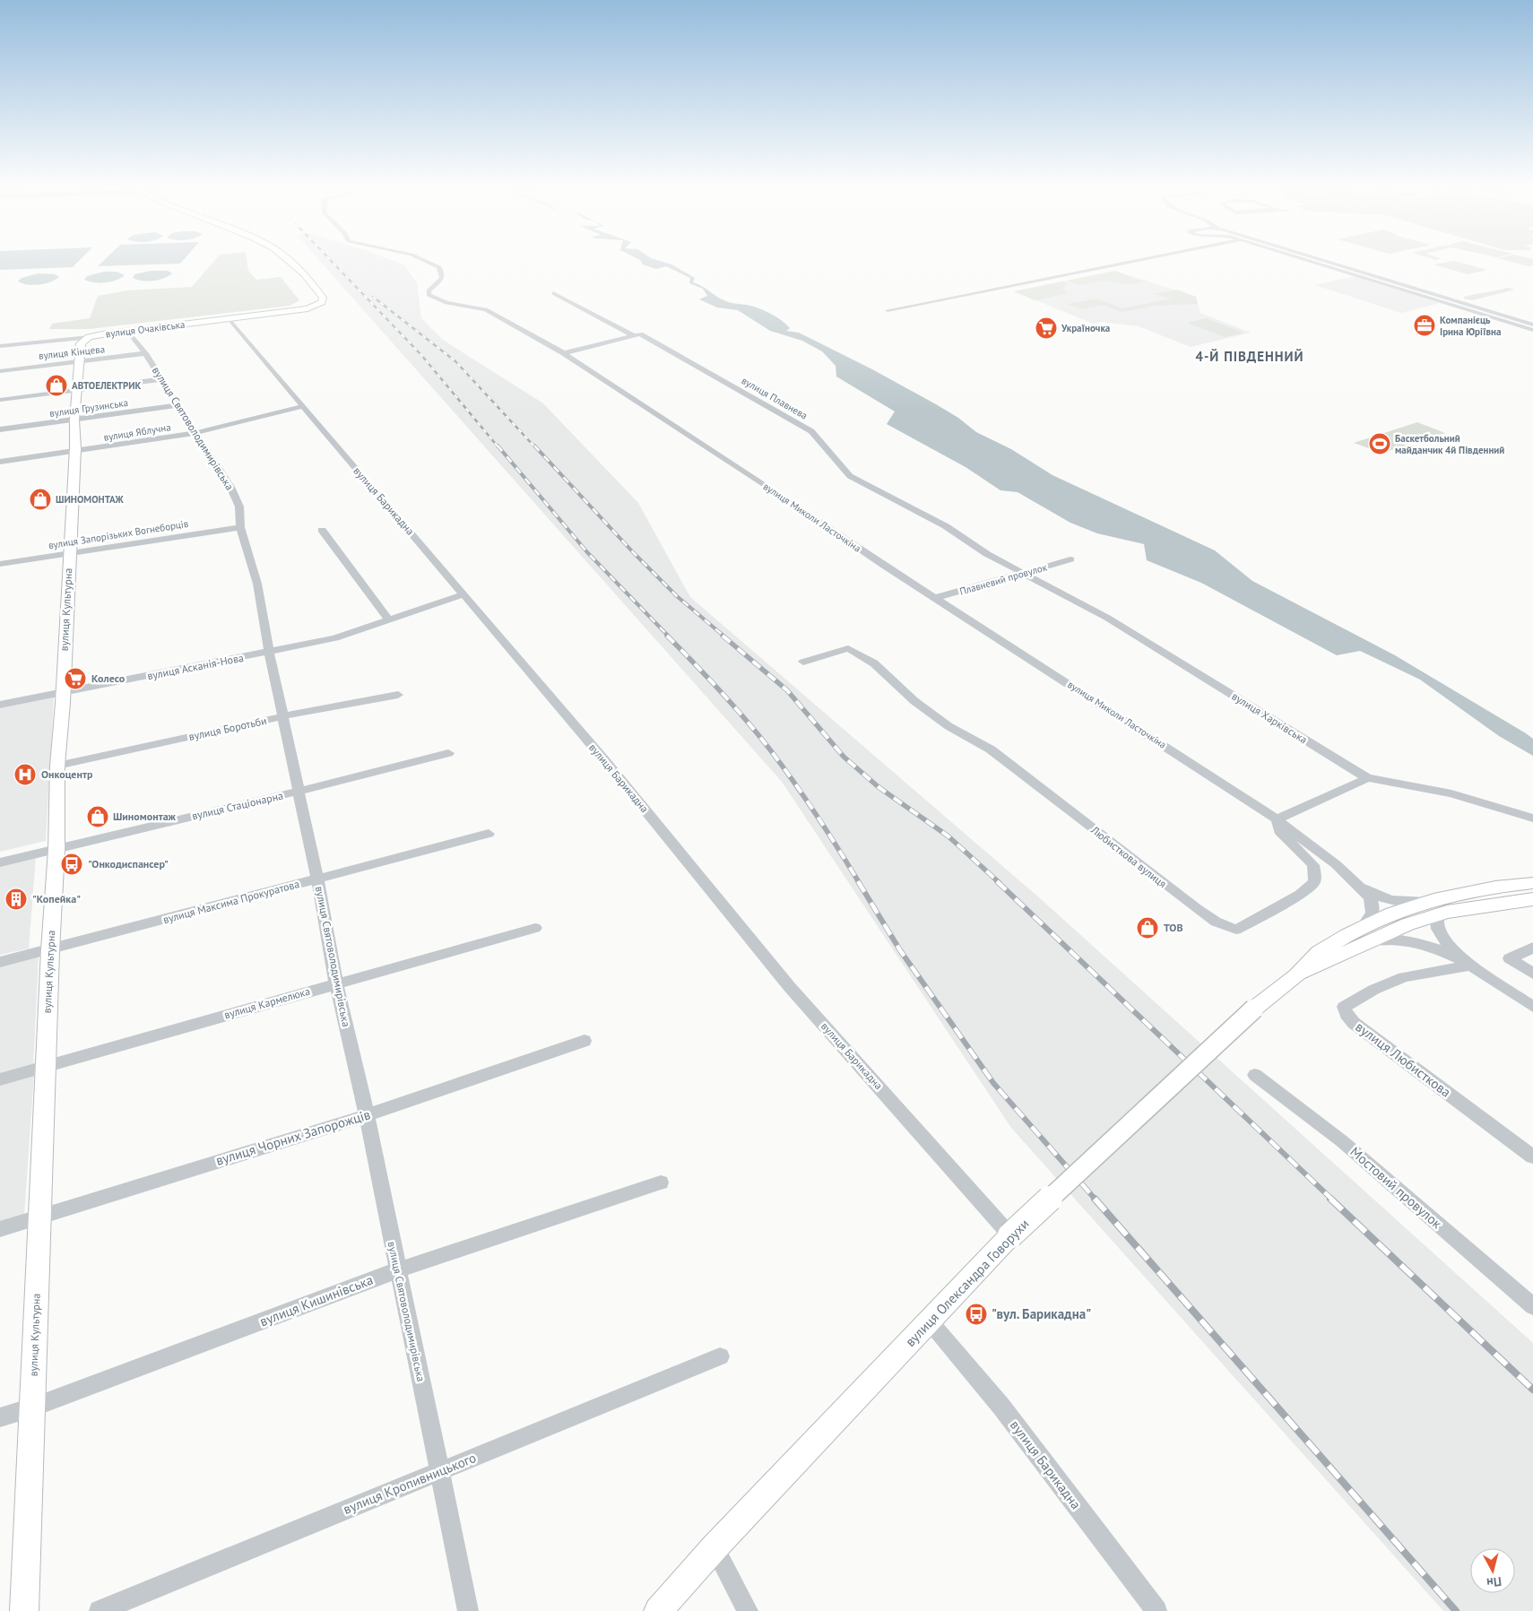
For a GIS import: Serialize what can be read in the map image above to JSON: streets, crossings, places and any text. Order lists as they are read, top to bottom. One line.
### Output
{"streets":{"main road":["вулиця Очаківська","вулиця Культурна","вулиця Олександра Говорухи"],"street":["вулиця Кінцева","вулиця Плавнева","вулиця Грузинська","вулиця Святоволодимирівська","вулиця Яблучна","вулиця Барикадна","вулиця Миколи Ласточкіна","вулиця Запорізьких Вогнеборців","Плавневий провулок","вулиця Асканія-Нова","вулиця Харківська","вулиця Боротьби","вулиця Стаціонарна","Любисткова вулиця","вулиця Максима Прокуратова","вулиця Кармелюка","вулиця Любисткова","вулиця Чорних Запорожців","Мостовий провулок","вулиця Кишинівська","вулиця Кропивницького"]},"crossings":[["вулиця Очаківська","вулиця Святоволодимирівська"],["вулиця Очаківська","вулиця Барикадна"],["вулиця Очаківська","вулиця Культурна"],["вулиця Кінцева","вулиця Святоволодимирівська"],["вулиця Кінцева","вулиця Культурна"],["вулиця Плавнева","вулиця Миколи Ласточкіна"],["вулиця Плавнева","Плавневий провулок"],["вулиця Плавнева","вулиця Харківська"],["вулиця Грузинська","вулиця Святоволодимирівська"],["вулиця Грузинська","вулиця Культурна"],["вулиця Святоволодимирівська","вулиця Яблучна"],["вулиця Святоволодимирівська","вулиця Запорізьких Вогнеборців"],["вулиця Святоволодимирівська","вулиця Асканія-Нова"],["вулиця Святоволодимирівська","вулиця Боротьби"],["вулиця Святоволодимирівська","вулиця Стаціонарна"],["вулиця Святоволодимирівська","вулиця Максима Прокуратова"],["вулиця Святоволодимирівська","вулиця Кармелюка"],["вулиця Святоволодимирівська","вулиця Чорних Запорожців"],["вулиця Святоволодимирівська","вулиця Кишинівська"],["вулиця Святоволодимирівська","вулиця Кропивницького"],["вулиця Яблучна","вулиця Барикадна"],["вулиця Яблучна","вулиця Культурна"],["вулиця Барикадна","вулиця Асканія-Нова"],["вулиця Барикадна","вулиця Олександра Говорухи"],["вулиця Миколи Ласточкіна","Плавневий провулок"],["вулиця Миколи Ласточкіна","Любисткова вулиця"],["вулиця Миколи Ласточкіна","вулиця Олександра Говорухи"],["вулиця Запорізьких Вогнеборців","вулиця Культурна"],["Плавневий провулок","вулиця Харківська"],["вулиця Культурна","вулиця Асканія-Нова"],["вулиця Культурна","вулиця Боротьби"],["вулиця Культурна","вулиця Стаціонарна"],["вулиця Культурна","вулиця Максима Прокуратова"],["вулиця Культурна","вулиця Кармелюка"],["вулиця Культурна","вулиця Чорних Запорожців"],["вулиця Культурна","вулиця Кишинівська"]],"districts":["4-Й ПІВДЕННИЙ"],"places":{"office":["Компанієць Ірина Юріївна"],"supermarket":["Україночка","Колесо"],"shop":["АВТОЕЛЕКТРИК","ШИНОМОНТАЖ","Шиномонтаж","ТОВ"],"sports":["Баскетбольний майданчик 4й Південний"],"hospital":["Онкоцентр"],"bus stop":["\"Онкодиспансер\"","\"вул. Барикадна\""],"building":["\"Копейка\""]},"north":"bottom"}
